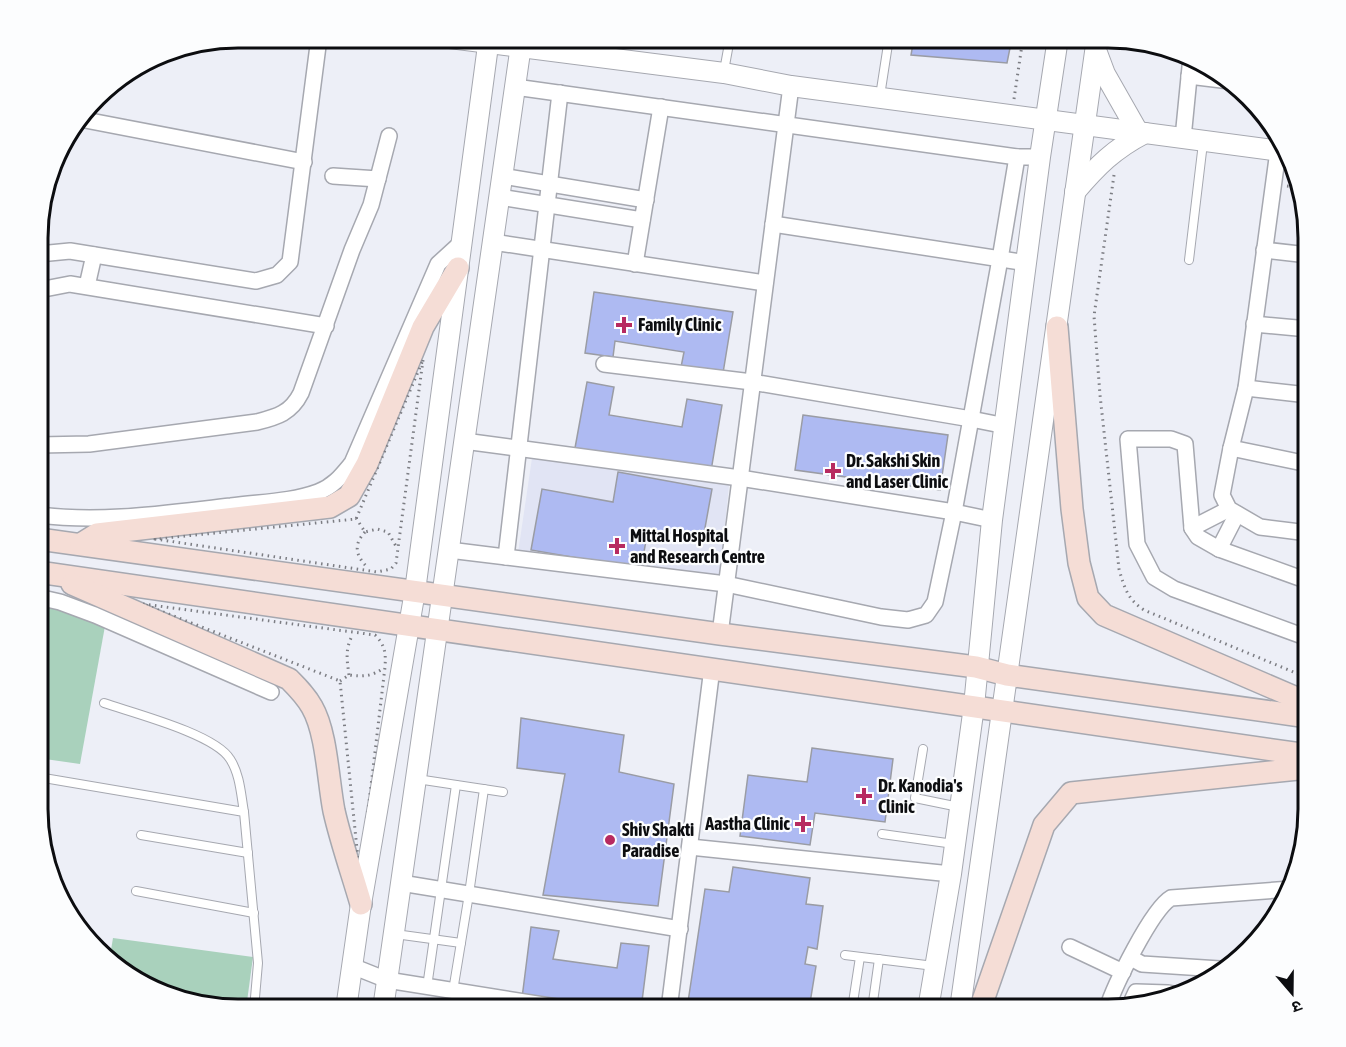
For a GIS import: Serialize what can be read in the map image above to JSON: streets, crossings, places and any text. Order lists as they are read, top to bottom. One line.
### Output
{"places":{"health":["Family Clinic","Dr. Sakshi Skin and Laser Clinic","Mittal Hospital and Research Centre","Dr. Kanodia's Clinic","Aastha Clinic"],"other":["Shiv Shakti Paradise"]},"north":"bottom"}
